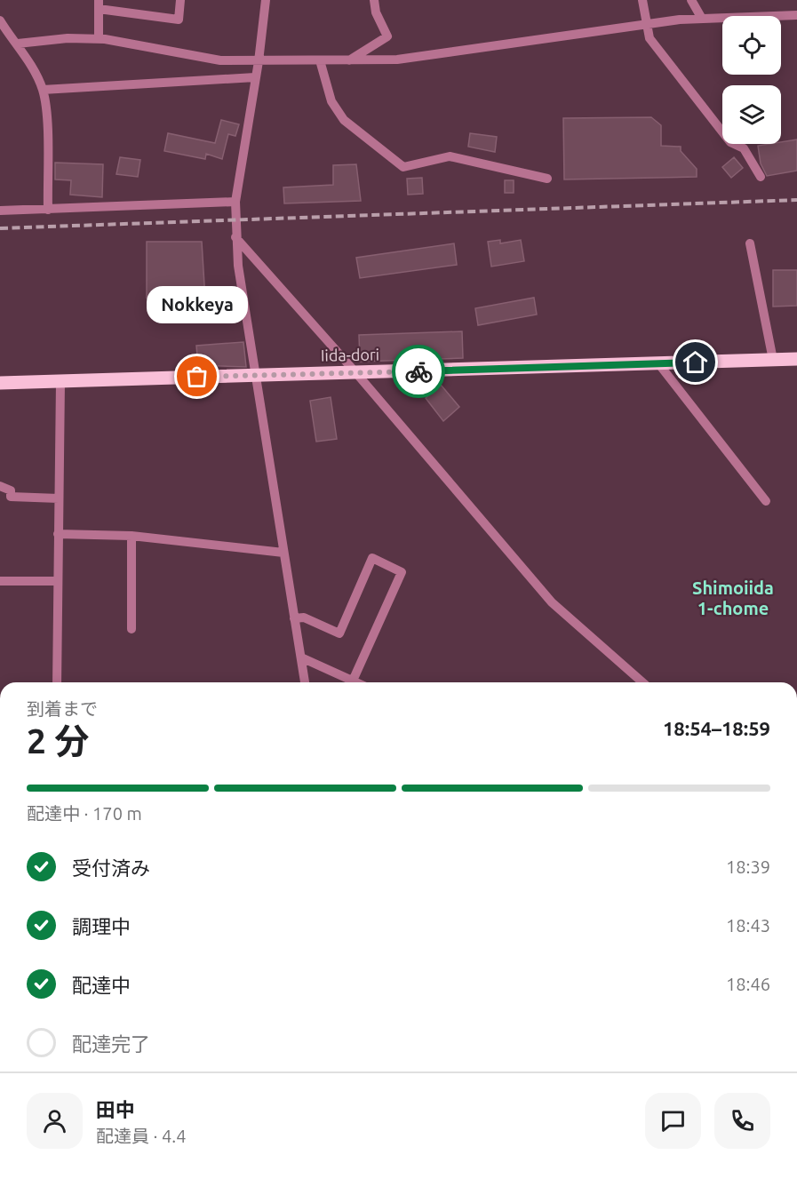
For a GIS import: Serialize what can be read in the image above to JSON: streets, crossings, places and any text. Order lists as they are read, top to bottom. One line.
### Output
{"streets":{"main road":["Iida-dori"]},"districts":["Shimoiida 1-chome"],"places":["Nokkeya"],"page":{"bubble":"Nokkeya","heading":["2 分","到着まで","18:54–18:59"],"panel":["田中","配達員 · 4.4"],"bar":"配達中 · 170 m","list":[["受付済み","18:39"],["調理中","18:43"],["配達中","18:46"],"配達完了"]}}
